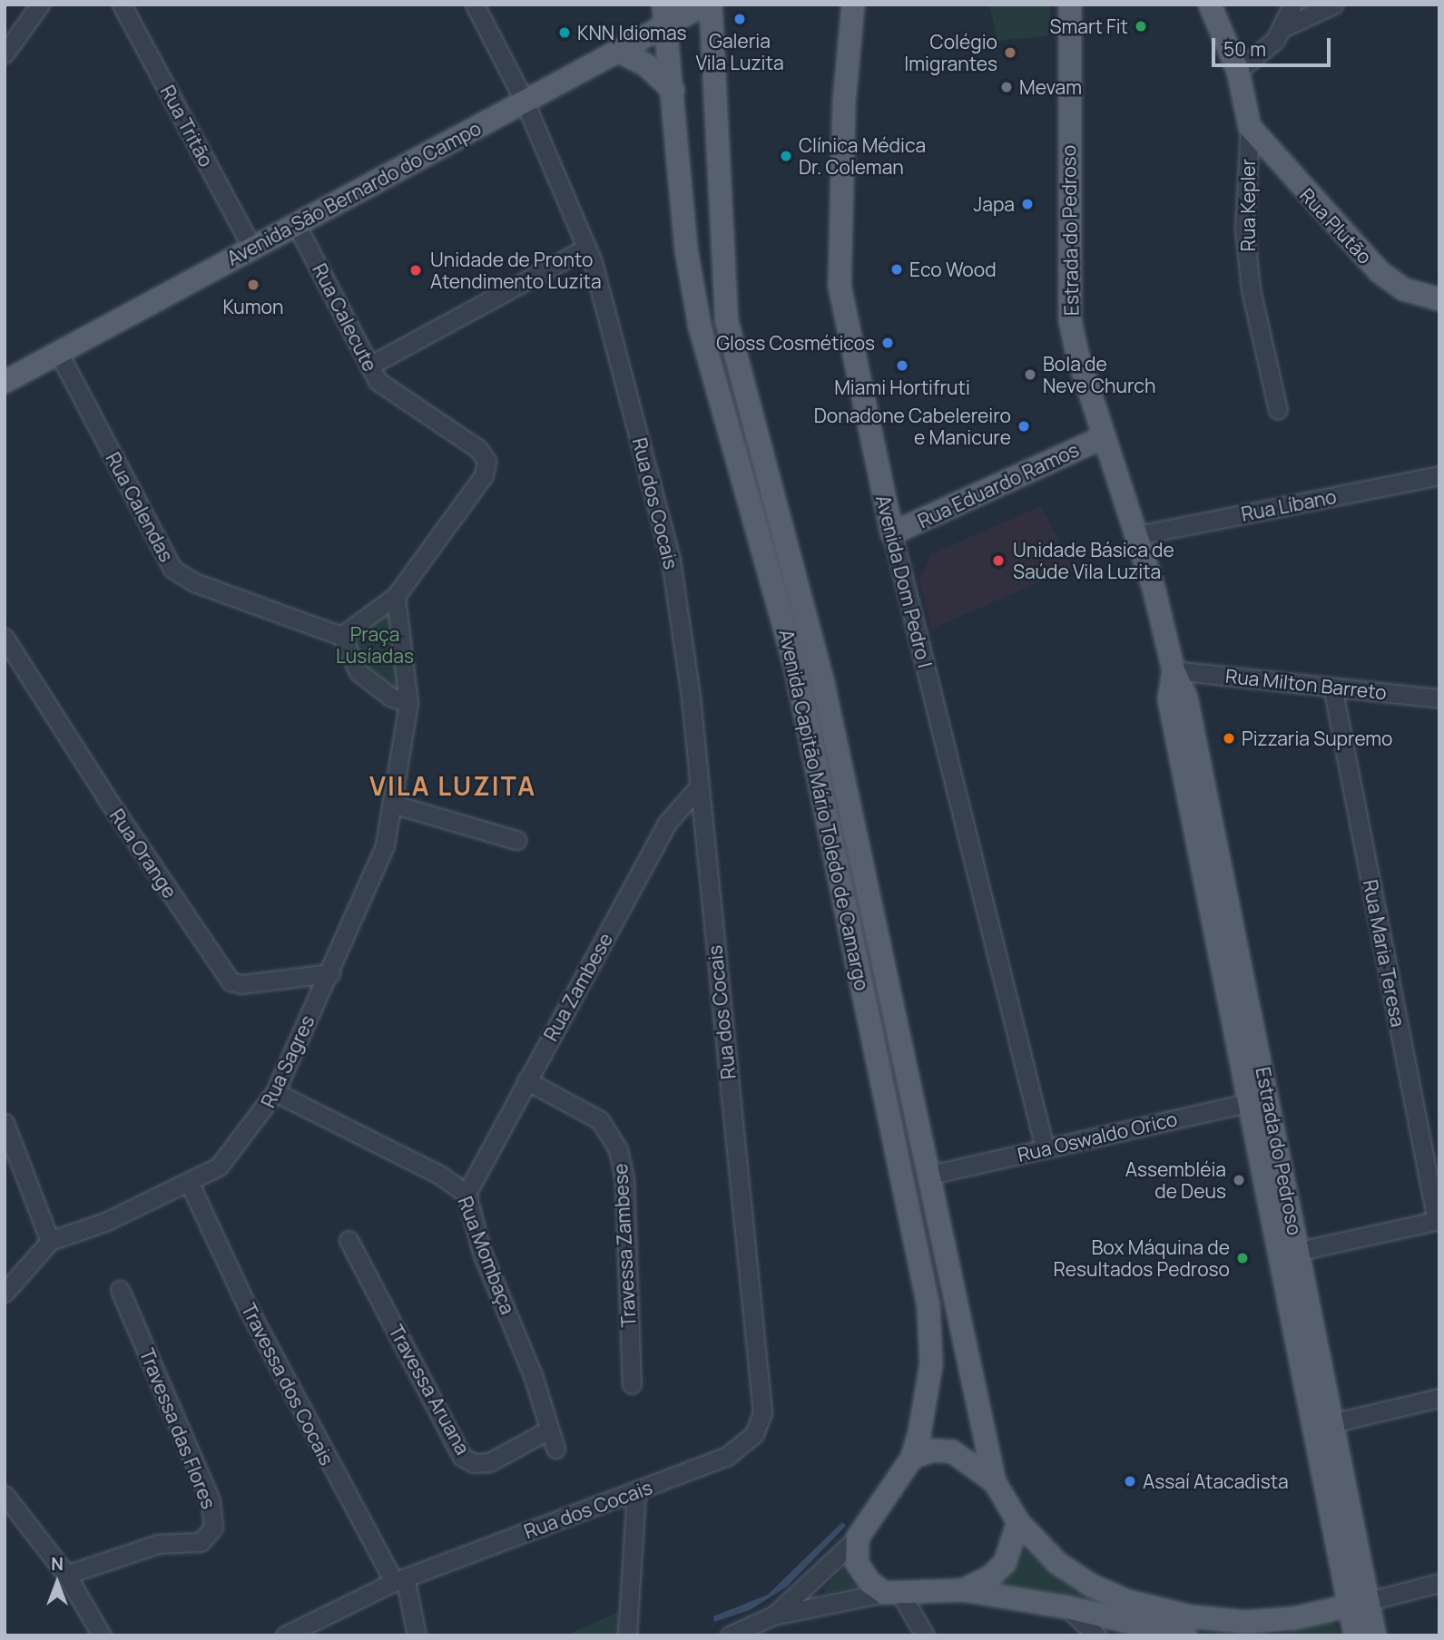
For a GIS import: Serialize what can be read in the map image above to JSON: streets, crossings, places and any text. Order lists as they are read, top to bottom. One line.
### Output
{"streets":{"main road":["Avenida São Bernardo do Campo","Rua Kepler","Rua Plutão","Estrada do Pedroso","Rua Eduardo Ramos","Avenida Dom Pedro I","Avenida Capitão Mário Toledo de Camargo"],"street":["Rua Tritão","Rua Calecute","Rua dos Cocais","Rua Líbano","Rua Calendas","Rua Milton Barreto","Rua Orange","Rua Maria Teresa","Rua Zambese","Rua Sagres","Rua Oswaldo Orico","Travessa Zambese","Rua Mombaça","Travessa dos Cocais","Travessa Aruana","Travessa das Flores"]},"crossings":[["Rua Tritão","Avenida São Bernardo do Campo"],["Avenida São Bernardo do Campo","Rua Calecute"],["Avenida São Bernardo do Campo","Rua dos Cocais"],["Avenida São Bernardo do Campo","Rua Calendas"],["Avenida São Bernardo do Campo","Avenida Capitão Mário Toledo de Camargo"],["Rua Kepler","Rua Plutão"],["Estrada do Pedroso","Rua Eduardo Ramos"],["Estrada do Pedroso","Rua Líbano"],["Estrada do Pedroso","Rua Milton Barreto"],["Estrada do Pedroso","Avenida Capitão Mário Toledo de Camargo"],["Estrada do Pedroso","Rua Oswaldo Orico"],["Rua Eduardo Ramos","Avenida Dom Pedro I"],["Rua dos Cocais","Rua Zambese"],["Rua dos Cocais","Travessa dos Cocais"],["Avenida Dom Pedro I","Rua Oswaldo Orico"],["Rua Milton Barreto","Rua Maria Teresa"],["Avenida Capitão Mário Toledo de Camargo","Rua Oswaldo Orico"],["Rua Orange","Rua Sagres"],["Rua Zambese","Travessa Zambese"],["Rua Zambese","Rua Mombaça"],["Rua Sagres","Rua Mombaça"],["Rua Sagres","Travessa dos Cocais"],["Rua Mombaça","Travessa Aruana"]],"districts":["VILA LUZITA"],"parks":["Praça Lusíadas"],"places":["Galeria Vila Luzita","Smart Fit","KNN Idiomas","Colégio Imigrantes","Mevam","Clínica Médica Dr. Coleman","Japa","Eco Wood","Unidade de Pronto Atendimento Luzita","Kumon","Gloss Cosméticos","Miami Hortifruti","Bola de Neve Church","Donadone Cabelereiro e Manicure","Unidade Básica de Saúde Vila Luzita","Pizzaria Supremo","Assembléia de Deus","Box Máquina de Resultados Pedroso","Assaí Atacadista"],"scale_bar":"50 m","north":"top"}
